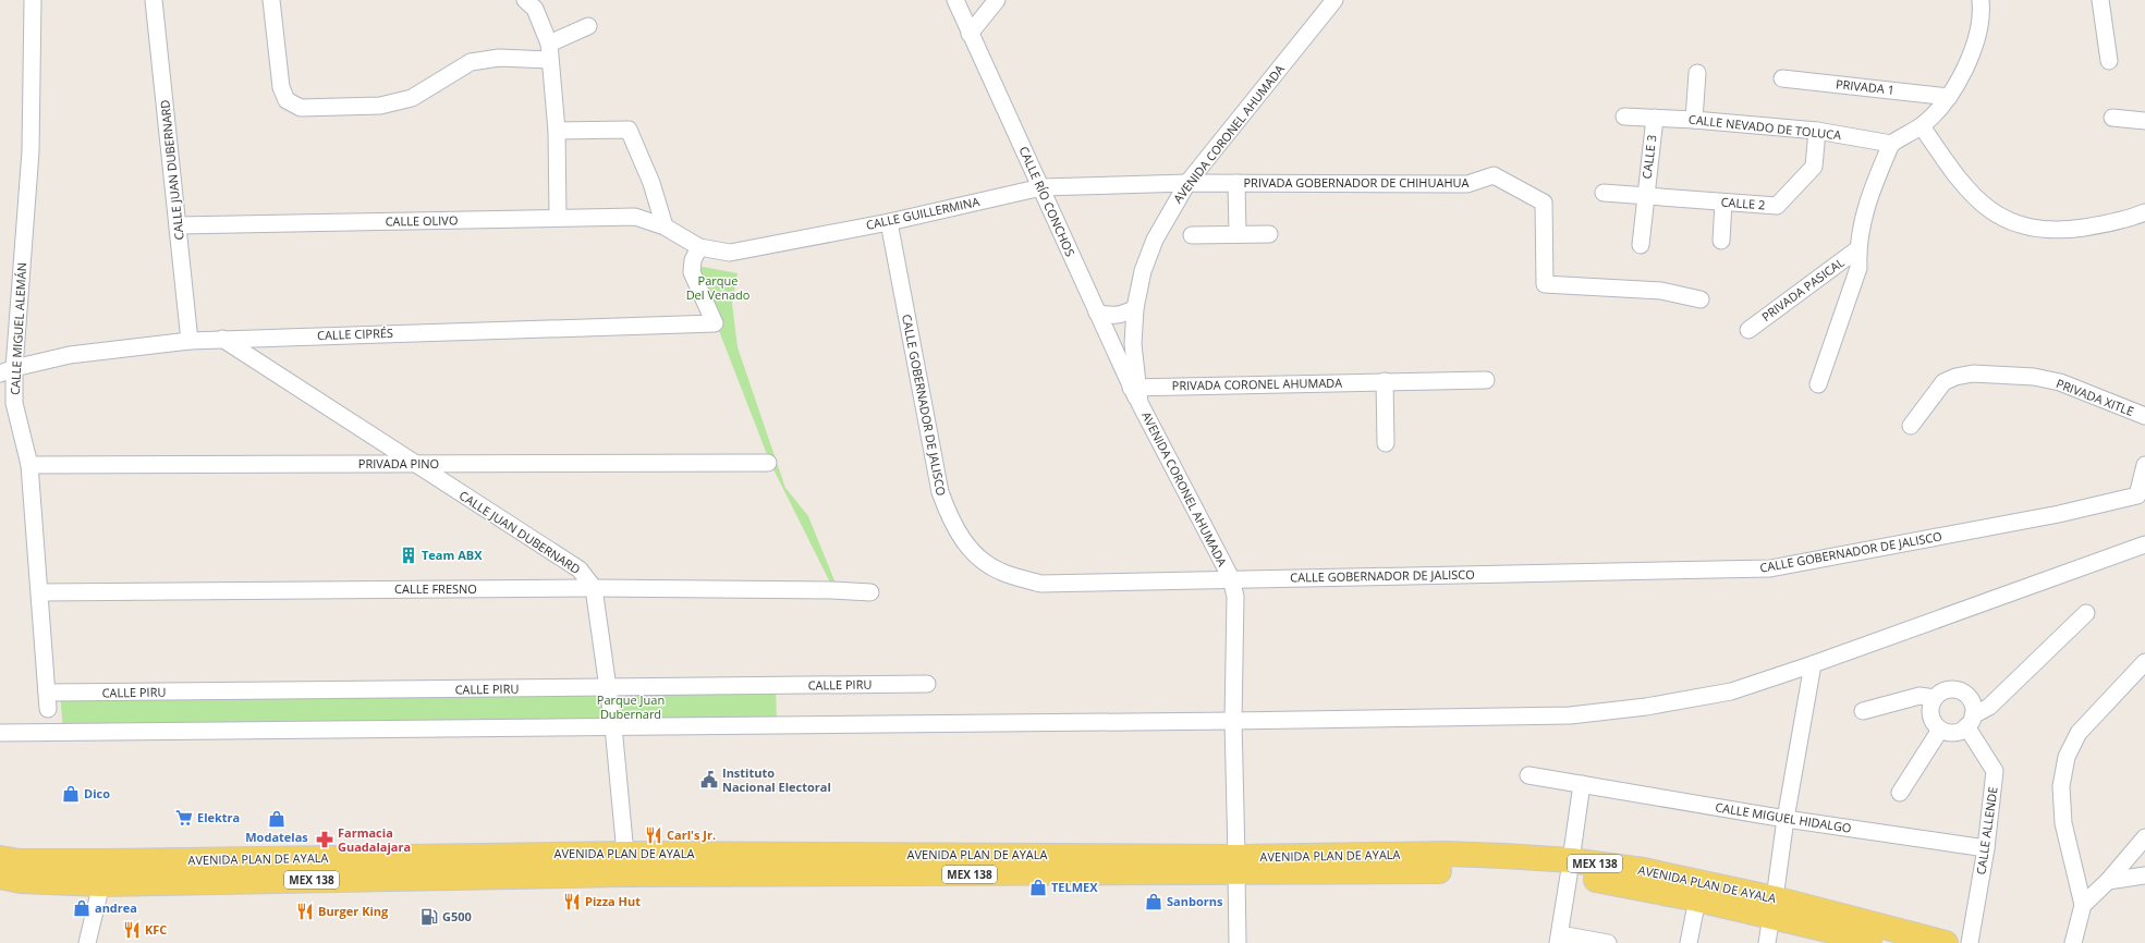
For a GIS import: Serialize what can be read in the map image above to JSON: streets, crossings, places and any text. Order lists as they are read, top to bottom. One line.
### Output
{"streets":{"main road":["AVENIDA PLAN DE AYALA","MEX 138"],"street":["PRIVADA 1","CALLE NEVADO DE TOLUCA","AVENIDA CORONEL AHUMADA","CALLE 3","CALLE JUAN DUBERNARD","PRIVADA GOBERNADOR DE CHIHUAHUA","CALLE RÍO CONCHOS","CALLE 2","CALLE GUILLERMINA","CALLE OLIVO","PRIVADA PASICAL","CALLE MIGUEL ALEMÁN","CALLE CIPRÉS","PRIVADA CORONEL AHUMADA","PRIVADA XITLE","CALLE GOBERNADOR DE JALISCO","PRIVADA PINO","CALLE FRESNO","CALLE PIRU","CALLE MIGUEL HIDALGO","CALLE ALLENDE"]},"crossings":[["CALLE NEVADO DE TOLUCA","CALLE 3"],["CALLE NEVADO DE TOLUCA","CALLE 2"],["AVENIDA CORONEL AHUMADA","PRIVADA GOBERNADOR DE CHIHUAHUA"],["AVENIDA CORONEL AHUMADA","CALLE RÍO CONCHOS"],["AVENIDA CORONEL AHUMADA","CALLE GUILLERMINA"],["AVENIDA CORONEL AHUMADA","PRIVADA CORONEL AHUMADA"],["AVENIDA CORONEL AHUMADA","CALLE GOBERNADOR DE JALISCO"],["AVENIDA CORONEL AHUMADA","AVENIDA PLAN DE AYALA"],["CALLE 3","CALLE 2"],["CALLE JUAN DUBERNARD","CALLE OLIVO"],["CALLE JUAN DUBERNARD","CALLE CIPRÉS"],["CALLE JUAN DUBERNARD","PRIVADA PINO"],["CALLE JUAN DUBERNARD","CALLE FRESNO"],["CALLE JUAN DUBERNARD","CALLE PIRU"],["CALLE JUAN DUBERNARD","AVENIDA PLAN DE AYALA"],["PRIVADA GOBERNADOR DE CHIHUAHUA","CALLE GUILLERMINA"],["CALLE RÍO CONCHOS","CALLE GUILLERMINA"],["CALLE RÍO CONCHOS","PRIVADA CORONEL AHUMADA"],["CALLE GUILLERMINA","CALLE OLIVO"],["CALLE GUILLERMINA","CALLE CIPRÉS"],["CALLE GUILLERMINA","CALLE GOBERNADOR DE JALISCO"],["CALLE MIGUEL ALEMÁN","CALLE CIPRÉS"],["CALLE MIGUEL ALEMÁN","PRIVADA PINO"],["CALLE MIGUEL ALEMÁN","CALLE FRESNO"],["CALLE MIGUEL ALEMÁN","CALLE PIRU"],["CALLE MIGUEL HIDALGO","CALLE ALLENDE"]],"parks":["Parque Del Venado","Parque Juan Dubernard"],"places":{"building":["Team ABX"],"public building":["Instituto Nacional Electoral"],"shop":["Dico","Modatelas","TELMEX","Sanborns","andrea"],"supermarket":["Elektra"],"restaurant":["Carl's Jr.","Pizza Hut","Burger King","KFC"],"pharmacy":["Farmacia Guadalajara"],"fuel station":["G500"]}}
